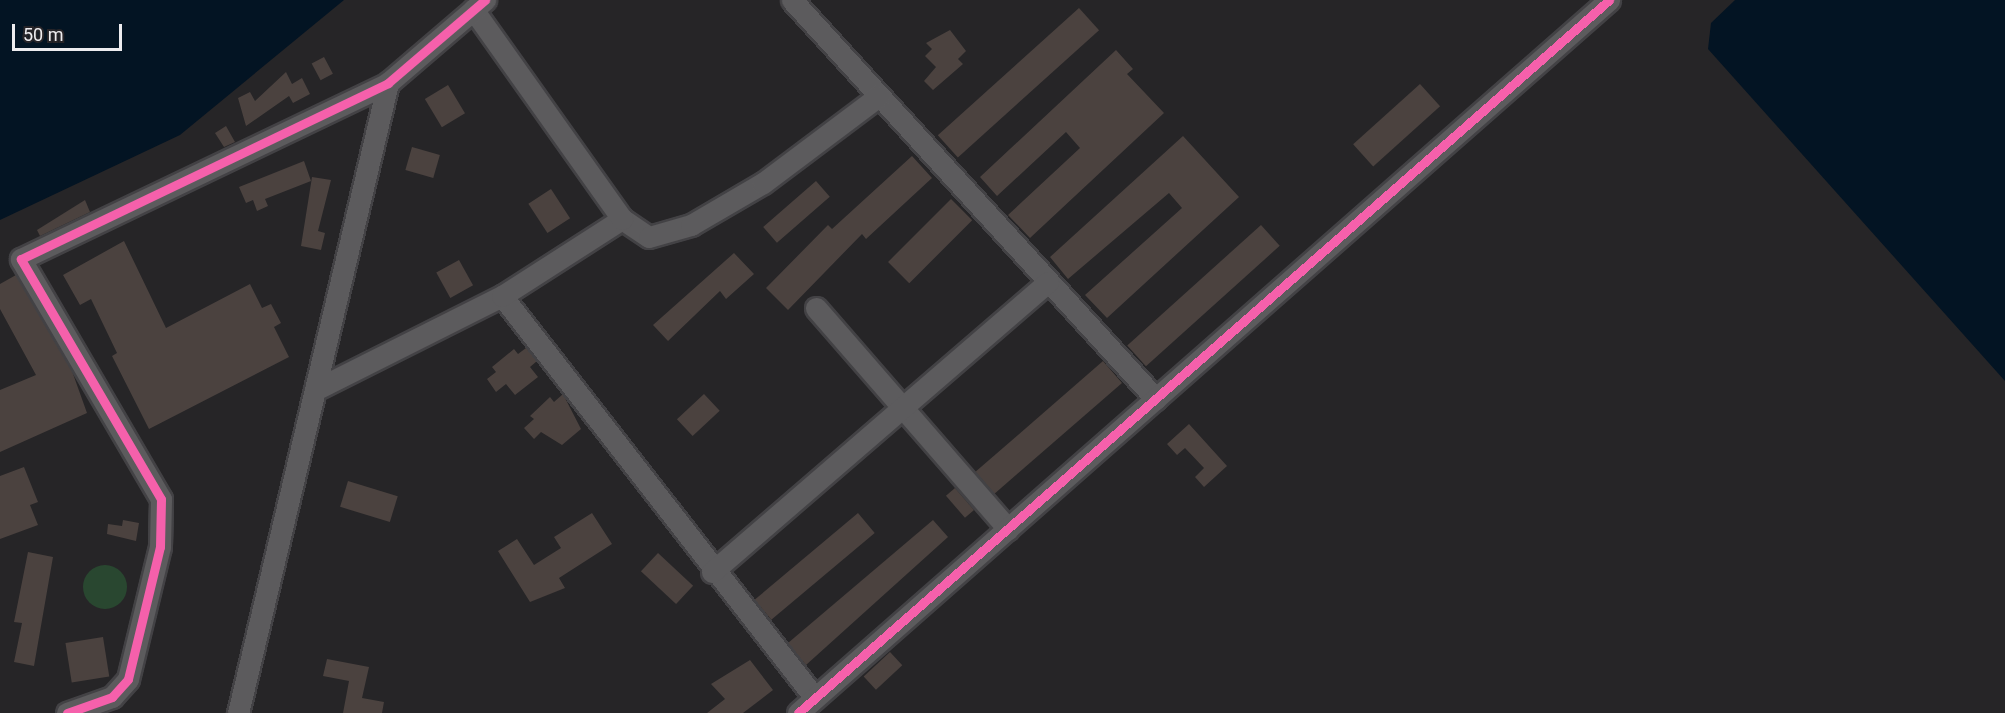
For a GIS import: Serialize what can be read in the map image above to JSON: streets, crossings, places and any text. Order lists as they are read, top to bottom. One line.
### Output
{"scale_bar":"50 m"}
